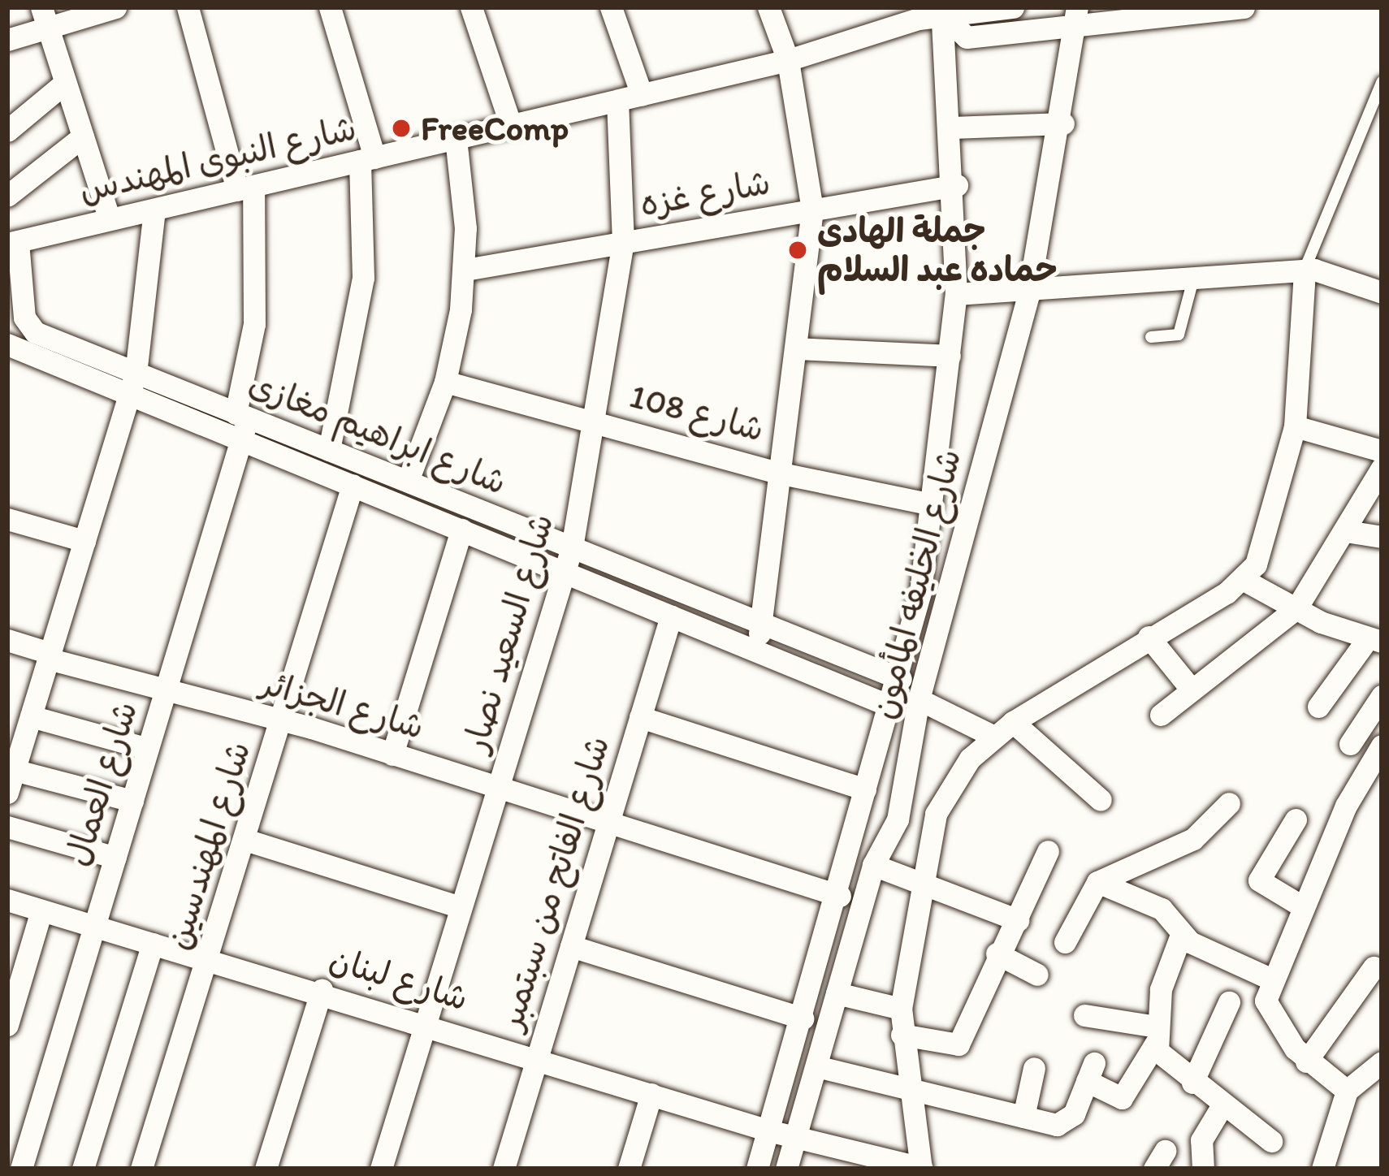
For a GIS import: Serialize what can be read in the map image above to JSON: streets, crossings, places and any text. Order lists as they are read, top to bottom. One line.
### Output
{"streets":{"street":["شارع النبوى المهندس","شارع غزه","شارع 108","شارع ابراهيم مغازى","شارع الخليفه المأمون","شارع السعيد نصار","شارع الجزائر","شارع العمال","شارع المهندسين","شارع الفاتح من سبتمبر","شارع لبنان"]},"crossings":[["شارع النبوى المهندس","شارع ابراهيم مغازى"],["شارع النبوى المهندس","شارع الخليفه المأمون"],["شارع النبوى المهندس","شارع السعيد نصار"],["شارع النبوى المهندس","شارع العمال"],["شارع غزه","شارع الخليفه المأمون"],["شارع غزه","شارع السعيد نصار"],["شارع 108","شارع الخليفه المأمون"],["شارع 108","شارع السعيد نصار"],["شارع ابراهيم مغازى","شارع الخليفه المأمون"],["شارع ابراهيم مغازى","شارع السعيد نصار"],["شارع ابراهيم مغازى","شارع العمال"],["شارع ابراهيم مغازى","شارع المهندسين"],["شارع ابراهيم مغازى","شارع الفاتح من سبتمبر"],["شارع الخليفه المأمون","شارع الجزائر"],["شارع الخليفه المأمون","شارع لبنان"],["شارع السعيد نصار","شارع الجزائر"],["شارع السعيد نصار","شارع لبنان"],["شارع الجزائر","شارع العمال"],["شارع الجزائر","شارع المهندسين"],["شارع الجزائر","شارع الفاتح من سبتمبر"],["شارع العمال","شارع لبنان"],["شارع المهندسين","شارع لبنان"],["شارع الفاتح من سبتمبر","شارع لبنان"]],"places":["FreeComp","جملة الهادى حماده عبد السلام"]}
